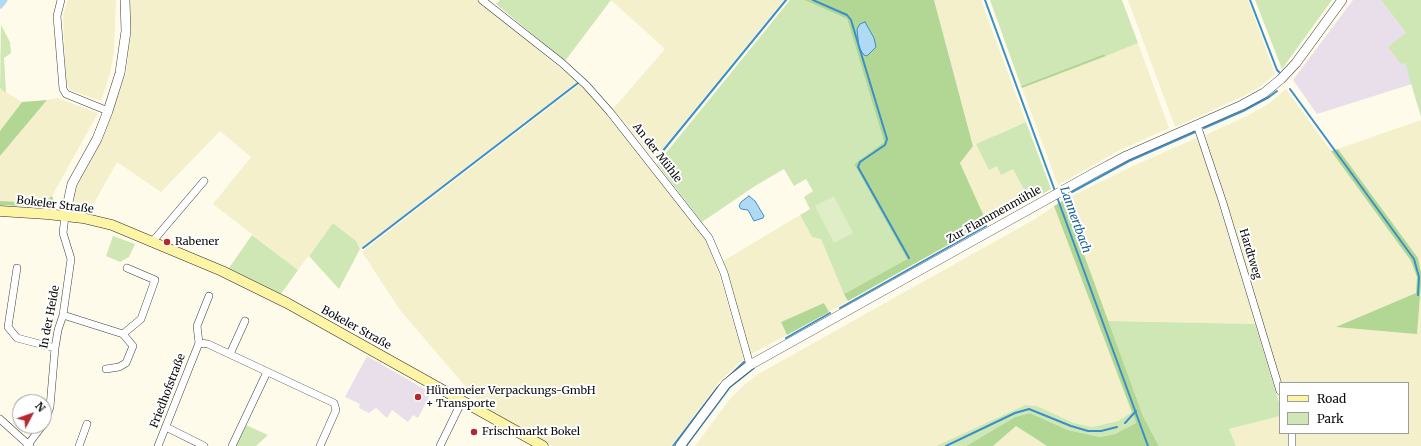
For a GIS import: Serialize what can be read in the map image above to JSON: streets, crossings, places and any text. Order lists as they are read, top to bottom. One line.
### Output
{"streets":{"main road":["Bokeler Straße"],"street":["An der Mühle","Zur Flammenmühle","Hardtweg","In der Heide","Friedhofstraße"]},"crossings":[["An der Mühle","Zur Flammenmühle"],["Bokeler Straße","In der Heide"],["Zur Flammenmühle","Hardtweg"]],"water":["Lannertbach"],"places":["Rabener","Hünemeier Verpackungs-GmbH + Transporte","Frischmarkt Bokel"],"legend":["Road","Park"],"north":"top right"}
